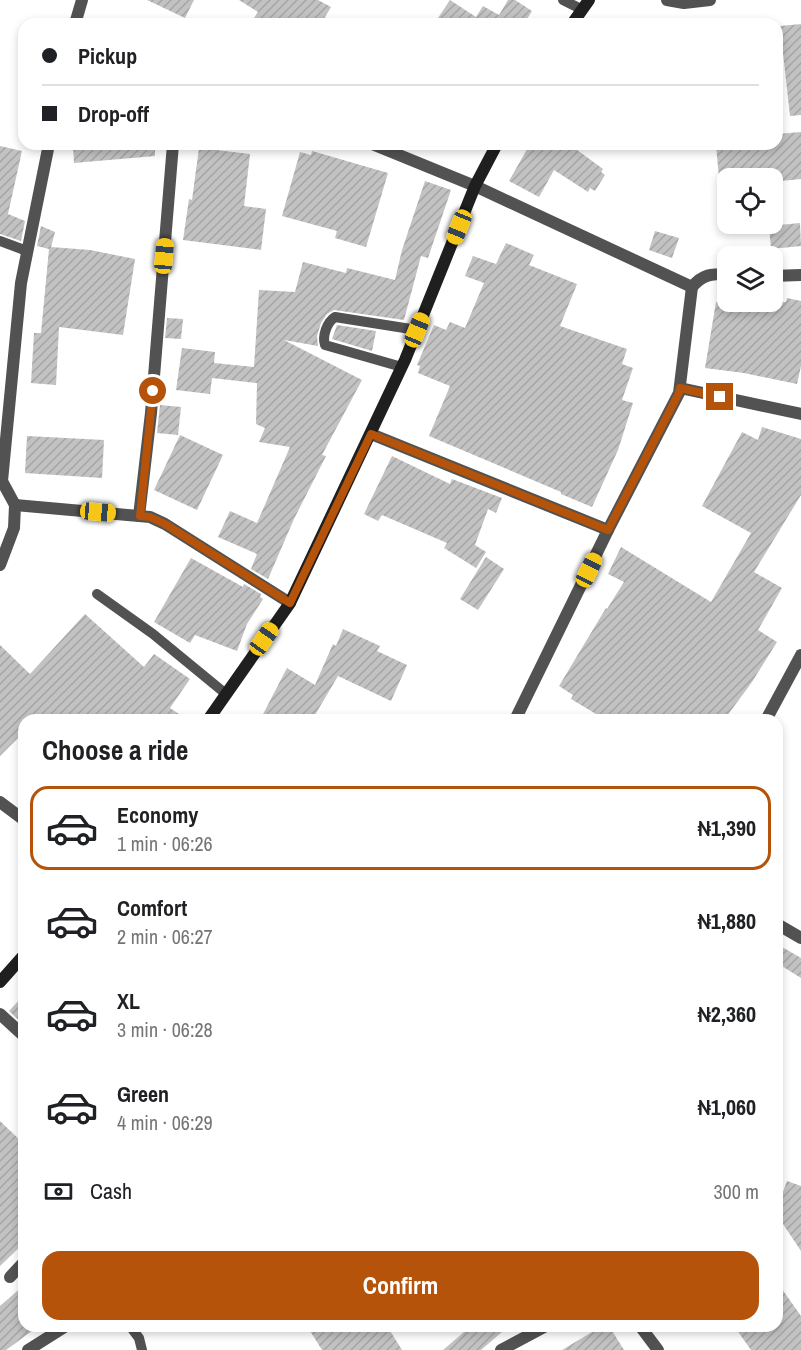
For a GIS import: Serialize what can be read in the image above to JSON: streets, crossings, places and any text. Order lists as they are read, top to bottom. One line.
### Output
{"page":{"banner":["Pickup","Drop-off"],"heading":"Choose a ride","list":[{"name":"Economy","note":"1 min · 06:26","value":"₦1,390"},{"name":"Comfort","note":"2 min · 06:27","value":"₦1,880"},{"name":"XL","note":"3 min · 06:28","value":"₦2,360"},{"name":"Green","note":"4 min · 06:29","value":"₦1,060"}],"pay":["Cash","300 m"],"buttons":"Confirm"}}
